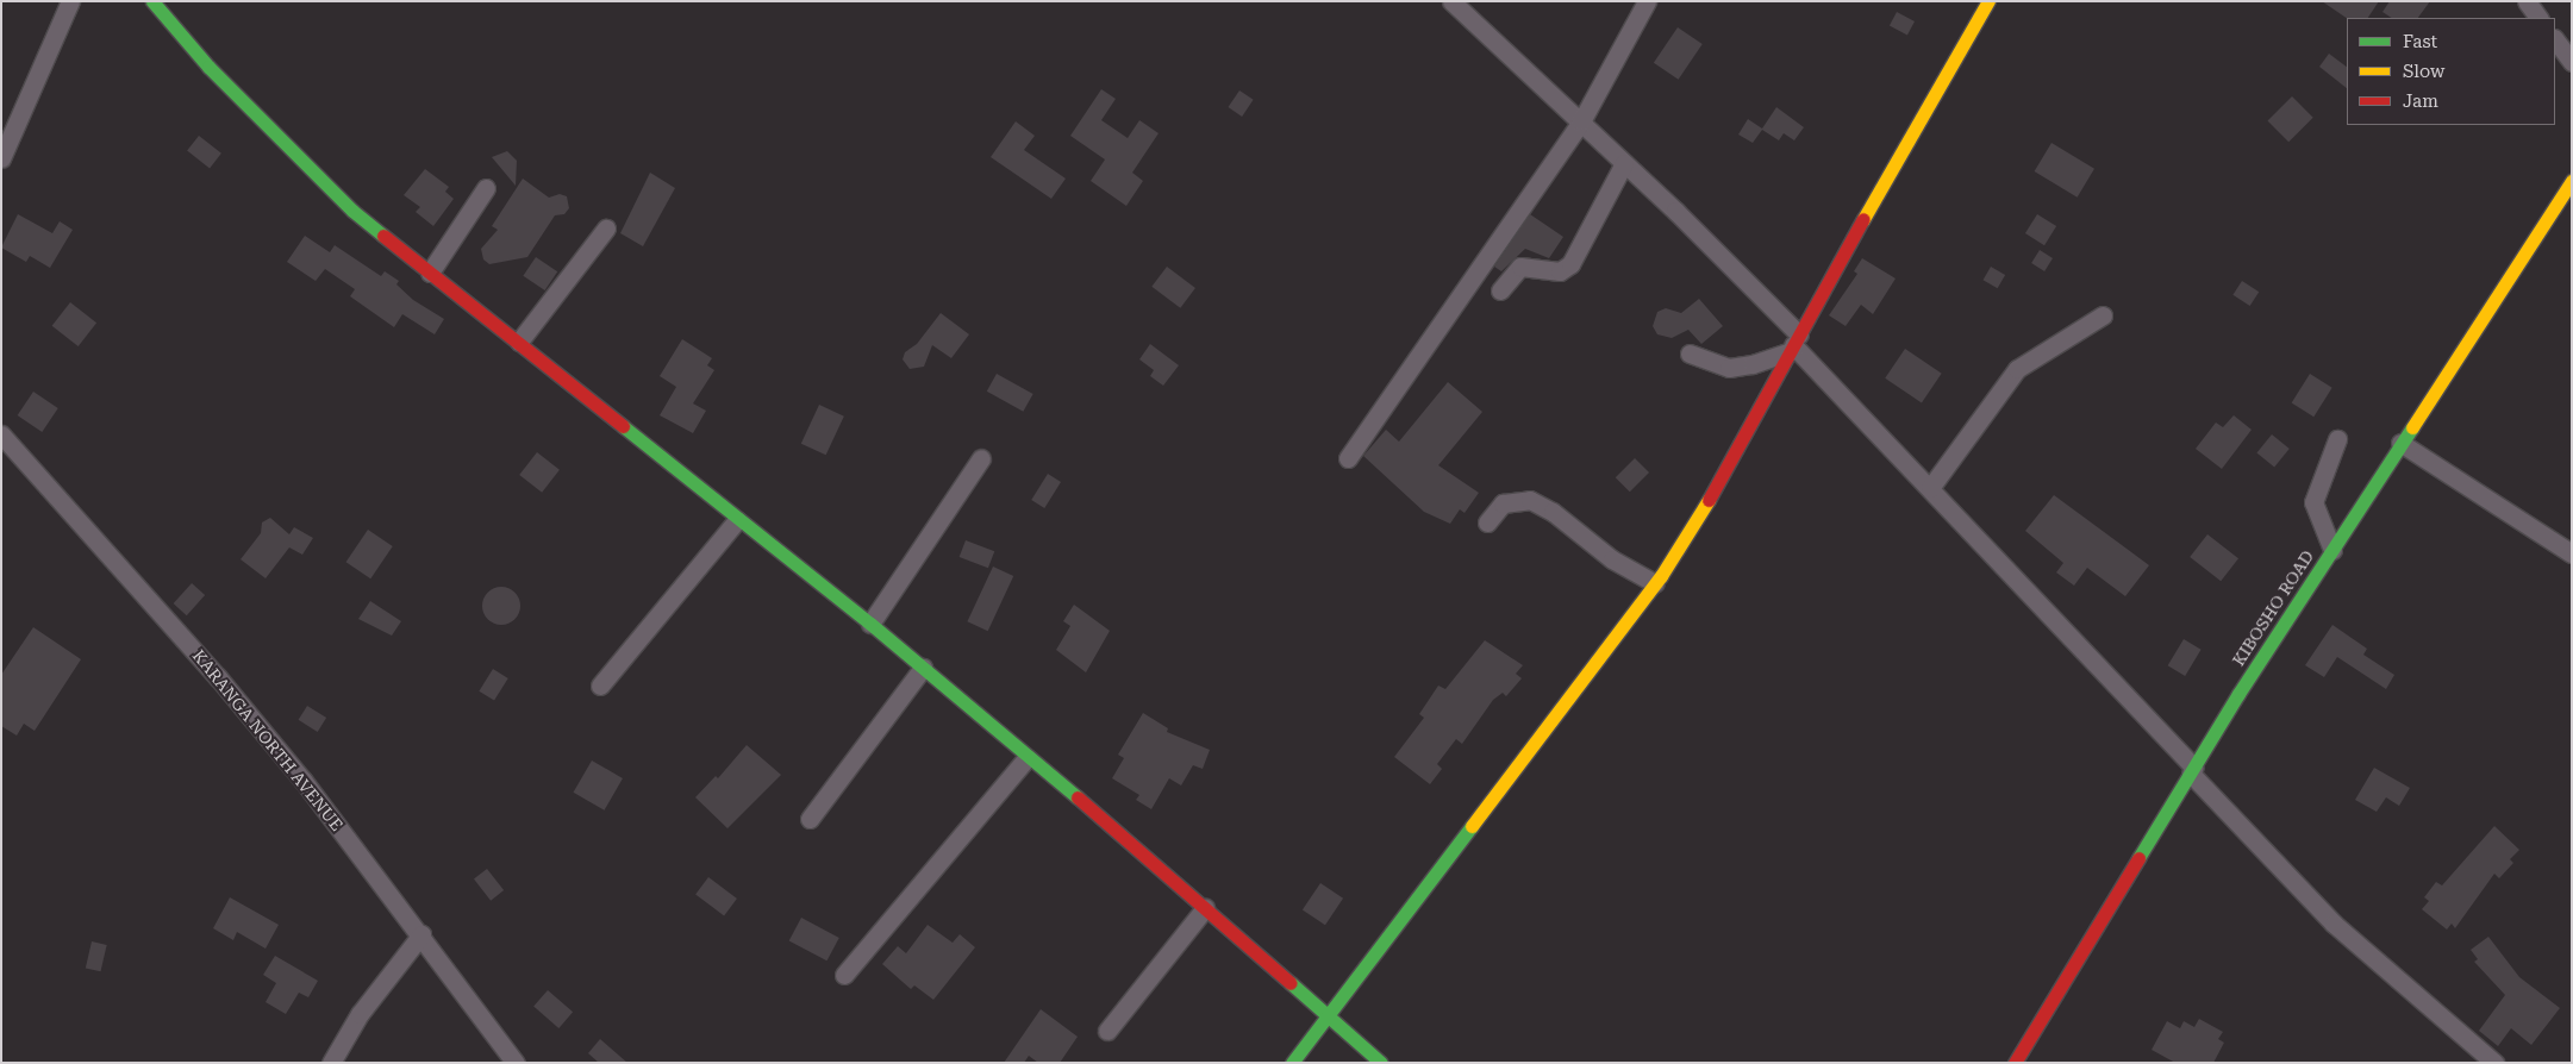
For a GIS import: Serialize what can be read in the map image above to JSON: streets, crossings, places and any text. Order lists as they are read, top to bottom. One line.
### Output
{"streets":{"street":["KIBOSHO ROAD","KARANGA NORTH AVENUE"]},"legend":["Fast","Slow","Jam"]}
